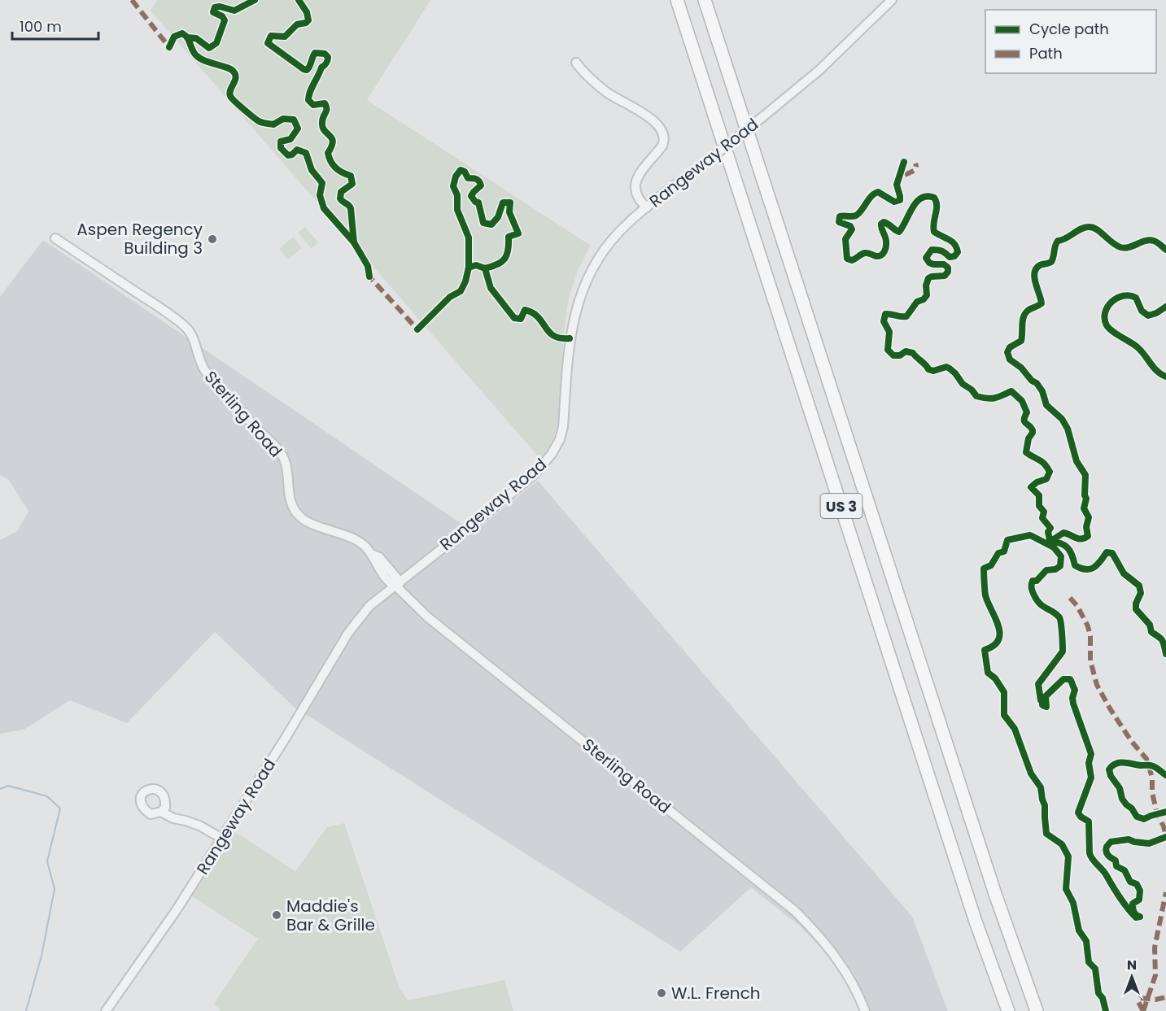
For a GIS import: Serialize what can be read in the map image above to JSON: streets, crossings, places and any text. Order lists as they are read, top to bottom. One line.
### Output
{"streets":{"highway":["US 3"],"street":["Rangeway Road","Sterling Road"]},"crossings":[["Rangeway Road","Sterling Road"]],"places":["Aspen Regency Building 3","Maddie's Bar & Grille","W.L. French"],"legend":["Cycle path","Path"],"scale_bar":"100 m","north":"top"}
